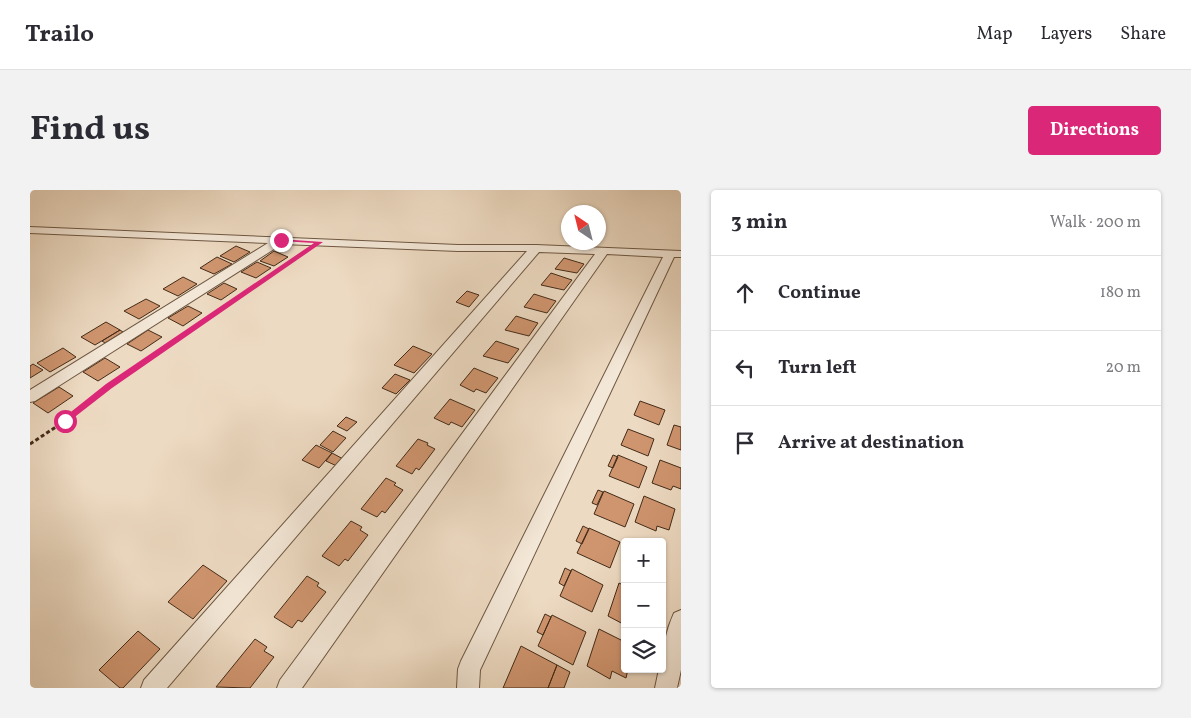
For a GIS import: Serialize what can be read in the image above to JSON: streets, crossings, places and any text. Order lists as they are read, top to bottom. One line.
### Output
{"north":"top left","page":{"header":"Trailo","nav":["Map","Layers","Share"],"title":"Find us","buttons":"Directions","heading":["3 min","Walk · 200 m"],"list":[["Continue","180 m"],["Turn left","20 m"],"Arrive at destination"],"map_buttons":["+","−"]}}
